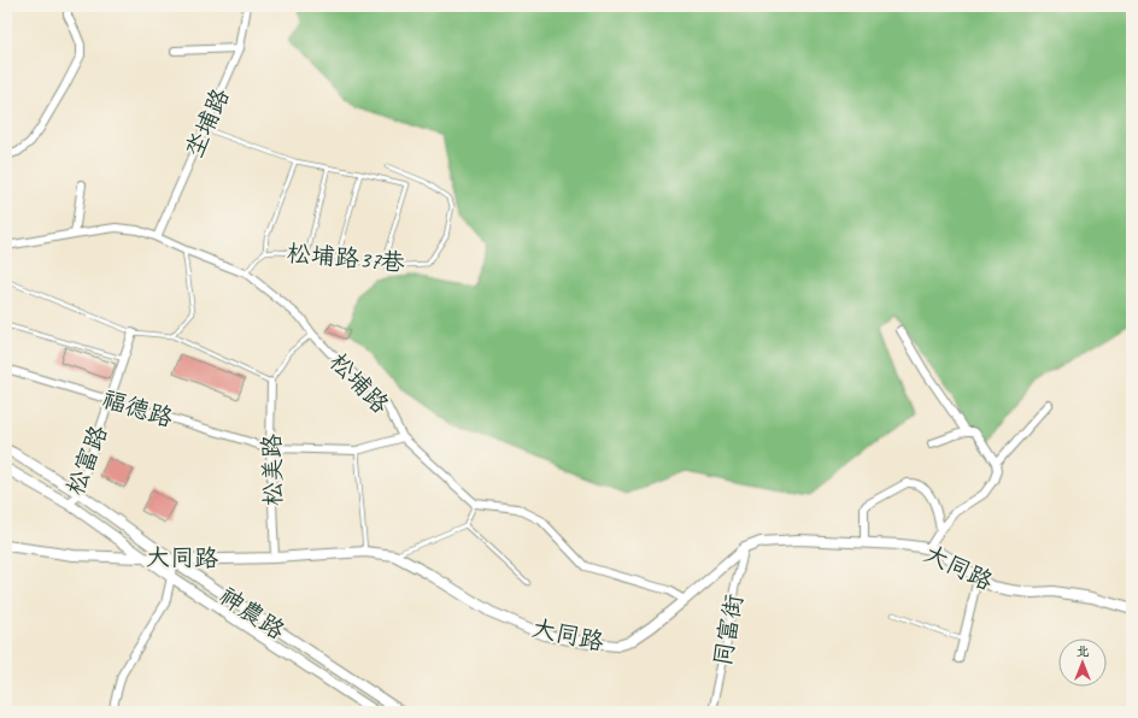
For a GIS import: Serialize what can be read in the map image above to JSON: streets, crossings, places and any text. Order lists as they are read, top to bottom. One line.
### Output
{"streets":{"street":["坔埔路","松埔路","福德路","松富路","松美路","大同路","神農路","同富街"],"lane":["松埔路37巷"]},"crossings":[["坔埔路","松埔路"],["松埔路37巷","松埔路"],["松埔路","福德路"],["福德路","松富路"],["福德路","松美路"],["松富路","神農路"],["松美路","大同路"],["大同路","神農路"],["大同路","同富街"]],"north":"top"}
